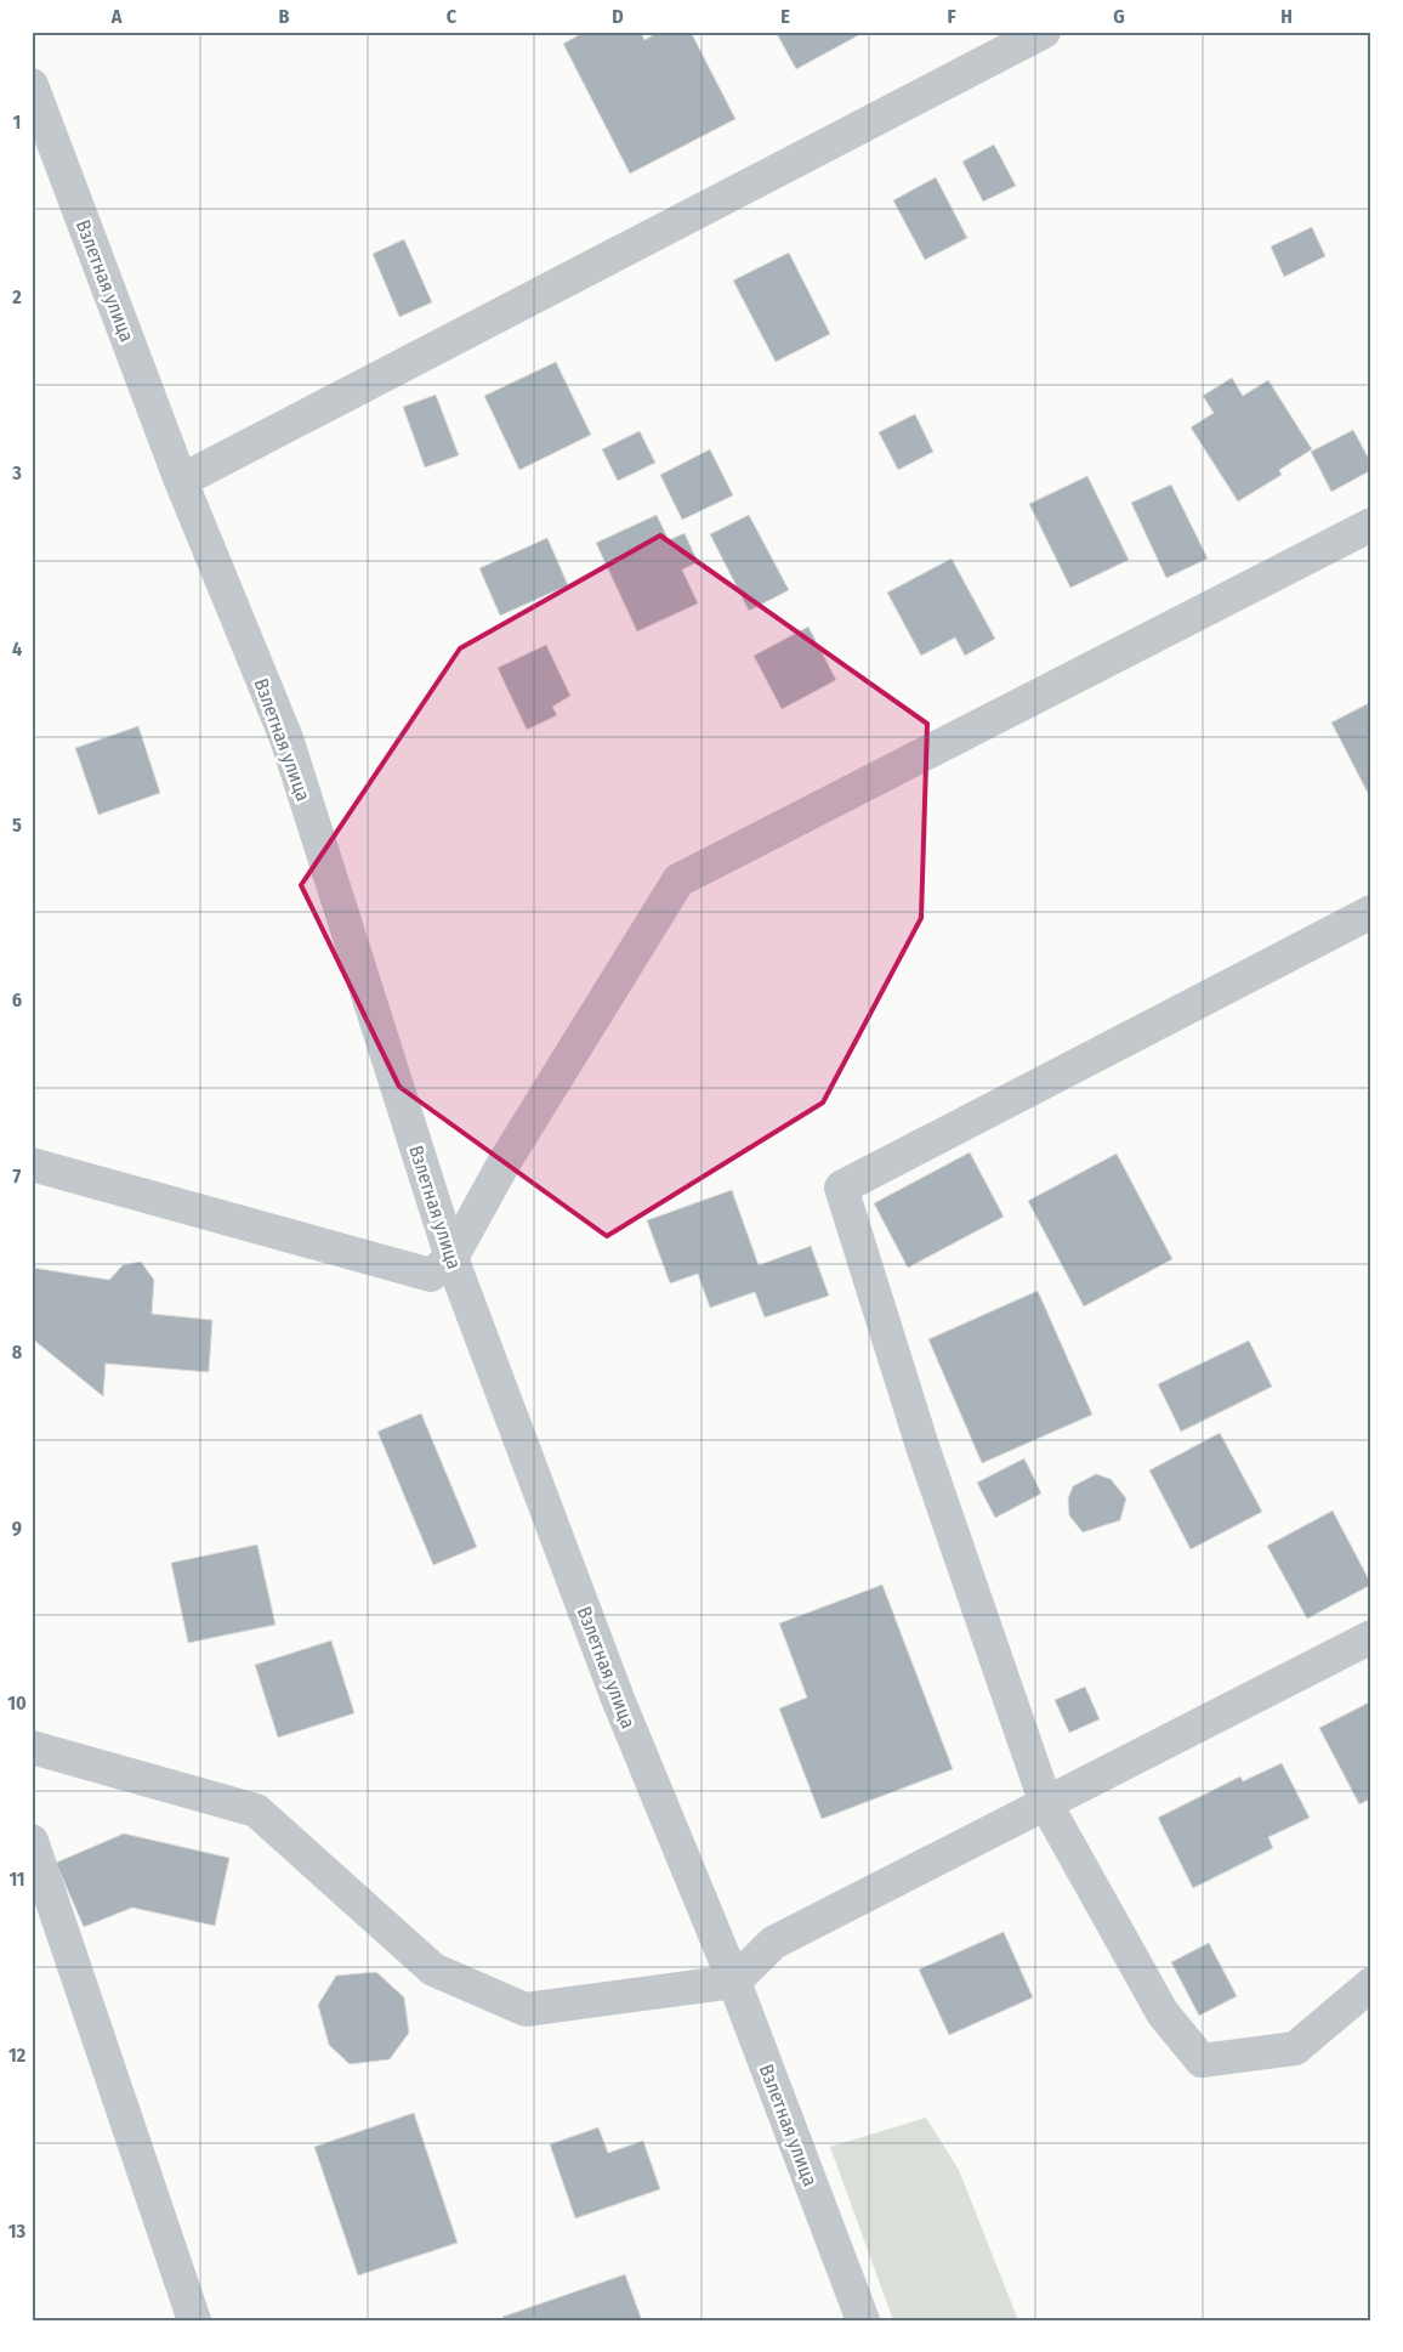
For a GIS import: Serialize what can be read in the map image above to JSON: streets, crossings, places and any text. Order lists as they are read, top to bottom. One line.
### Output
{"streets":{"street":["Взлетная улица"]},"grid":{"columns":["A","B","C","D","E","F","G","H"],"rows":["1","2","3","4","5","6","7","8","9","10","11","12","13"]}}
